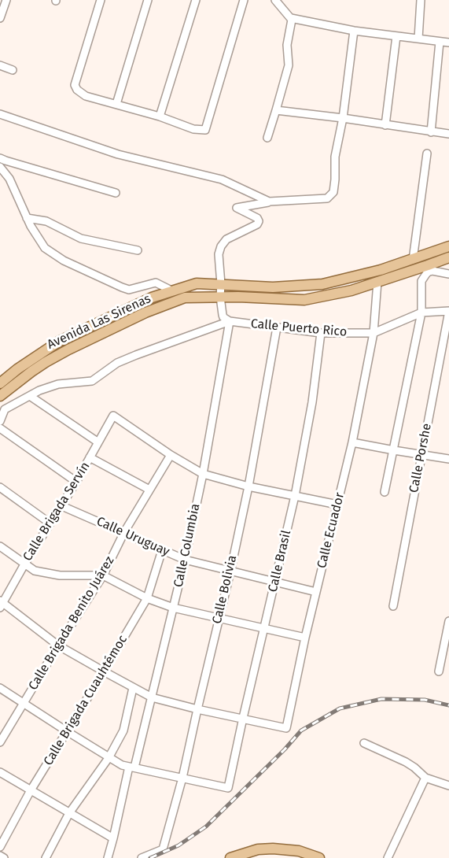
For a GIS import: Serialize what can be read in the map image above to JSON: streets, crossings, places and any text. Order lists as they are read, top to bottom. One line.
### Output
{"streets":{"main road":["Avenida Las Sirenas"],"street":["Calle Puerto Rico","Calle Porshe","Calle Brigada Servín","Calle Ecuador","Calle Uruguay","Calle Columbia","Calle Brasil","Calle Bolivia","Calle Brigada Benito Juárez","Calle Brigada Cuauhtémoc"]},"crossings":[["Avenida Las Sirenas","Calle Ecuador"],["Calle Puerto Rico","Calle Porshe"],["Calle Puerto Rico","Calle Ecuador"],["Calle Puerto Rico","Calle Columbia"],["Calle Puerto Rico","Calle Brasil"],["Calle Puerto Rico","Calle Bolivia"],["Calle Brigada Servín","Calle Uruguay"],["Calle Brigada Servín","Calle Brigada Benito Juárez"],["Calle Ecuador","Calle Uruguay"],["Calle Ecuador","Calle Brasil"],["Calle Uruguay","Calle Columbia"],["Calle Uruguay","Calle Brasil"],["Calle Uruguay","Calle Bolivia"],["Calle Uruguay","Calle Brigada Benito Juárez"],["Calle Uruguay","Calle Brigada Cuauhtémoc"],["Calle Brasil","Calle Bolivia"]]}
